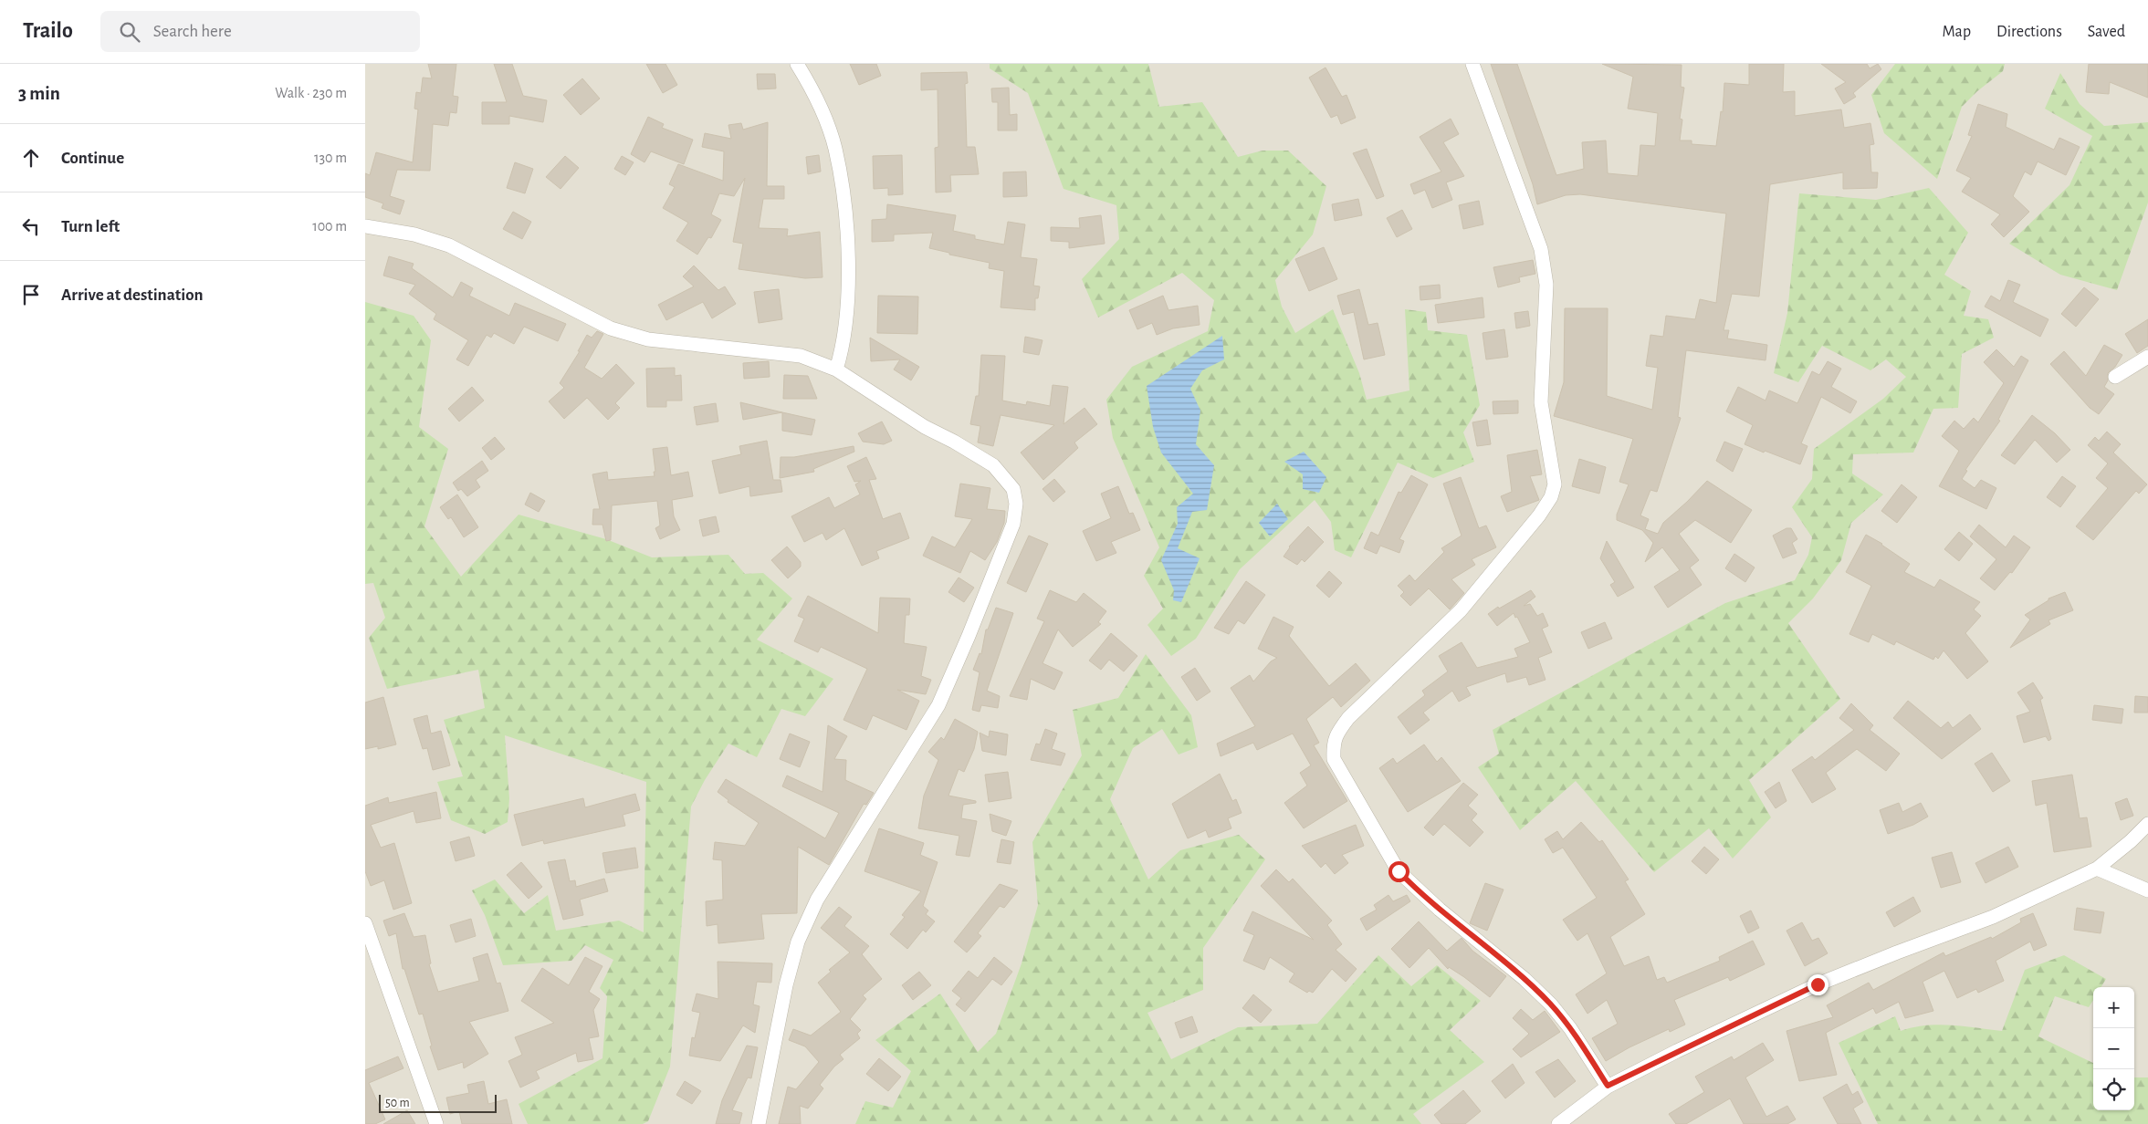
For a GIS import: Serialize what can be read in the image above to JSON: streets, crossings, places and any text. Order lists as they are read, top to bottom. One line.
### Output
{"scale_bar":"50 m","page":{"header":"Trailo","search":"Search here","nav":["Map","Directions","Saved"],"heading":["3 min","Walk · 230 m"],"list":[["Continue","130 m"],["Turn left","100 m"],"Arrive at destination"],"map_buttons":["+","−"],"scale":"50 m"}}
